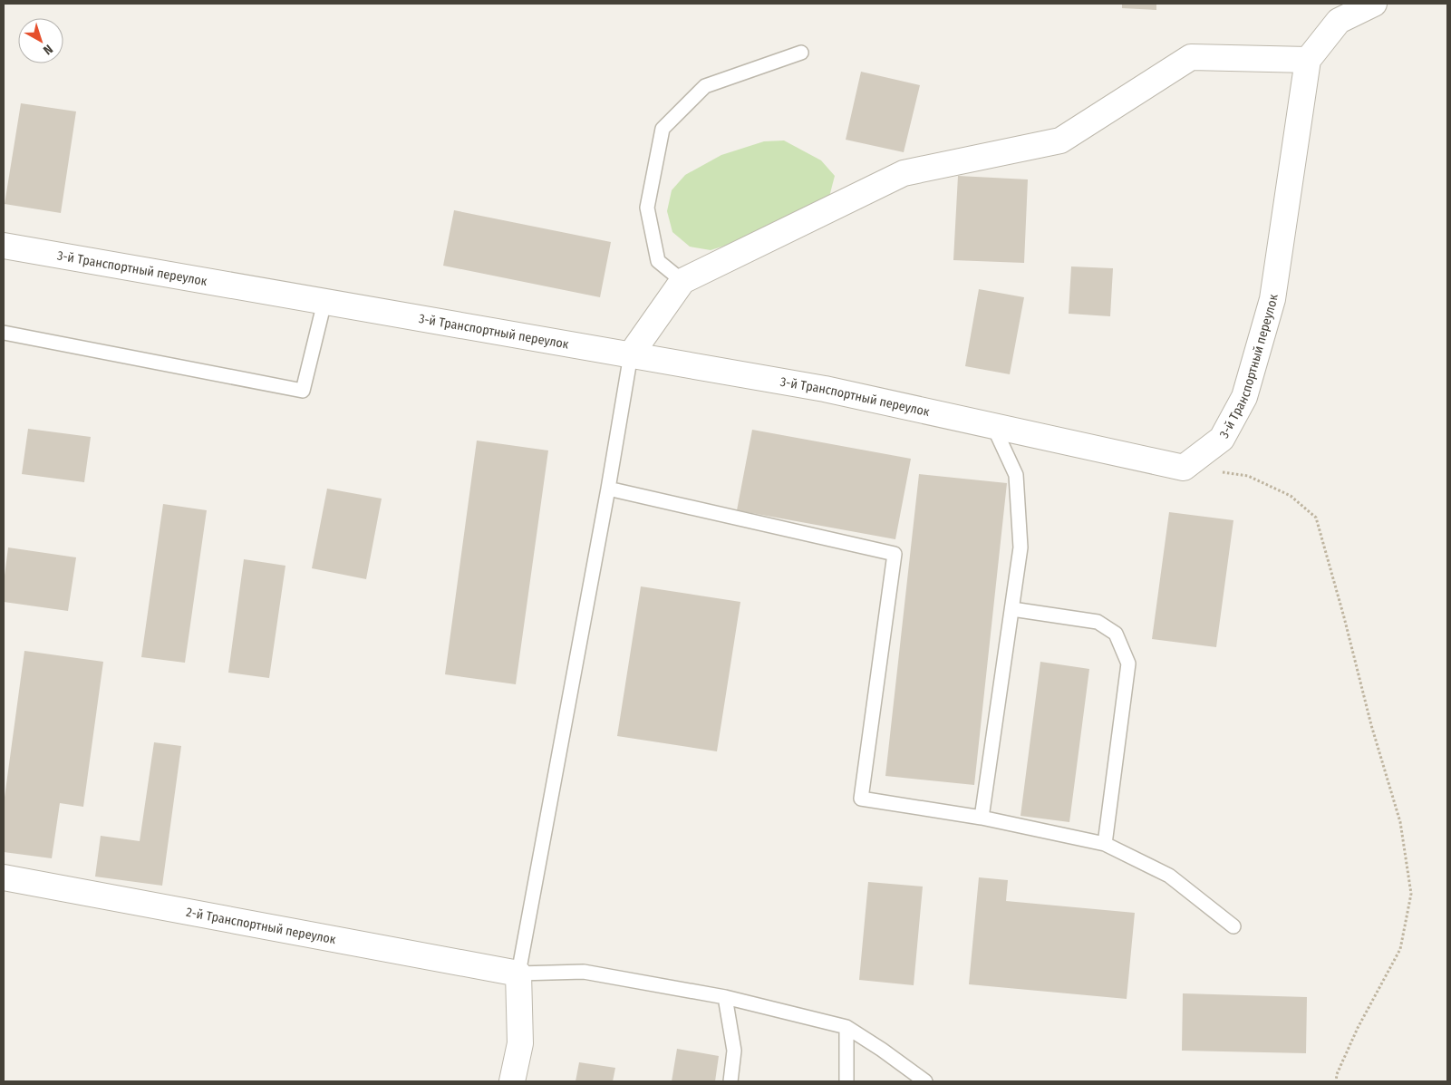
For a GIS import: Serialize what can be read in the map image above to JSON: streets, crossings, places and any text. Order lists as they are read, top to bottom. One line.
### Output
{"streets":{"street":["3-й Транспортный переулок","2-й Транспортный переулок"]},"north":"bottom right"}
